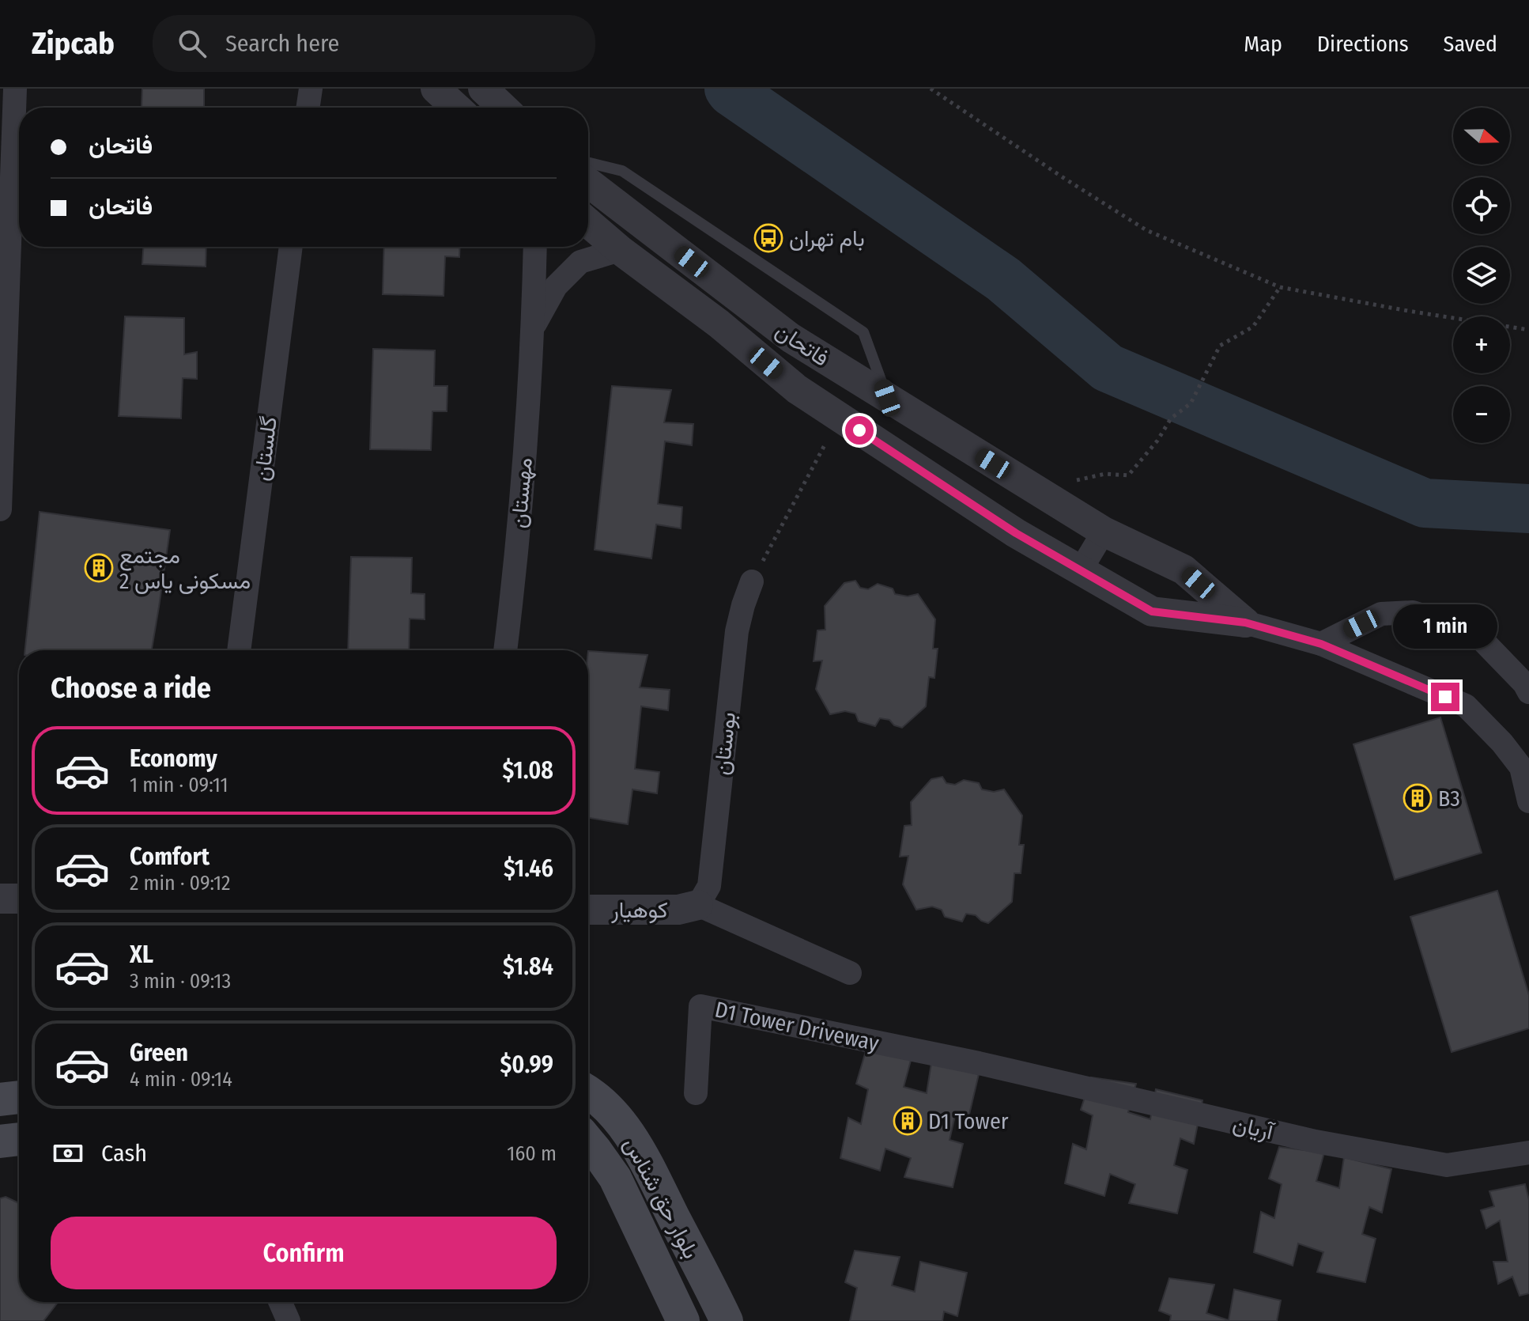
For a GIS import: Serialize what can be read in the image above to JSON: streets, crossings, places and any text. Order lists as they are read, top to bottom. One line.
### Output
{"streets":{"main road":["بلوار حق شناس"],"street":["فاتحان","گلستان","مهستان","بوستان","کوهیار","D1 Tower Driveway","آریان"]},"crossings":[["فاتحان","مهستان"],["بوستان","کوهیار"],["D1 Tower Driveway","آریان"]],"places":{"bus stop":["بام تهران"],"building":["مجتمع مسکونی یاس 2","B3","D1 Tower"]},"north":"right","page":{"header":"Zipcab","search":"Search here","nav":["Map","Directions","Saved"],"map_buttons":["+","−"],"banner":["فاتحان","فاتحان"],"bubble":"1 min","heading":"Choose a ride","list":[{"name":"Economy","note":"1 min · 09:11","value":"$1.08"},{"name":"Comfort","note":"2 min · 09:12","value":"$1.46"},{"name":"XL","note":"3 min · 09:13","value":"$1.84"},{"name":"Green","note":"4 min · 09:14","value":"$0.99"}],"pay":["Cash","160 m"],"buttons":"Confirm"}}
